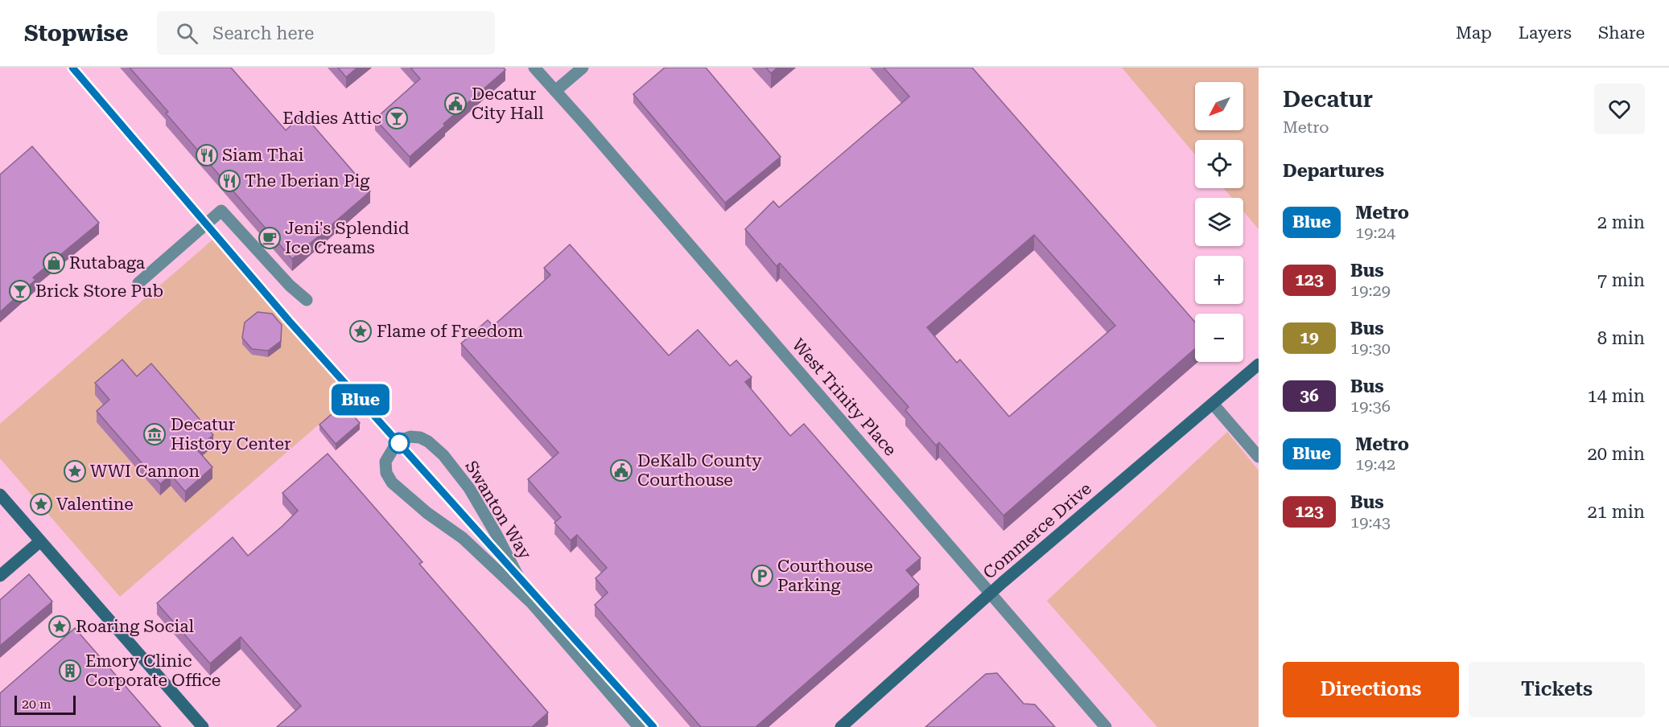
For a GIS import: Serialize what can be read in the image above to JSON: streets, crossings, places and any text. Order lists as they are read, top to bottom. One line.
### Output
{"streets":{"main road":["Commerce Drive"],"street":["West Trinity Place","Swanton Way"]},"crossings":[["West Trinity Place","Commerce Drive"]],"places":{"public building":["Decatur City Hall","DeKalb County Courthouse"],"bar":["Eddies Attic","Brick Store Pub"],"restaurant":["Siam Thai","The Iberian Pig"],"cafe":["Jeni's Splendid Ice Creams"],"shop":["Rutabaga"],"place":["Flame of Freedom","WWI Cannon","Valentine","Roaring Social"],"museum":["Decatur History Center"],"parking":["Courthouse Parking"],"building":["Emory Clinic Corporate Office"]},"lines":["metro line Blue"],"scale_bar":"20 m","north":"bottom left","page":{"header":"Stopwise","search":"Search here","nav":["Map","Layers","Share"],"on_map":"Blue","heading":[["Decatur","Metro"],"Departures"],"map_buttons":["+","−"],"list":[{"mark":"Blue","name":"Metro","note":"19:24","value":"2 min"},{"mark":"123","name":"Bus","note":"19:29","value":"7 min"},{"mark":"19","name":"Bus","note":"19:30","value":"8 min"},{"mark":"36","name":"Bus","note":"19:36","value":"14 min"},{"mark":"Blue","name":"Metro","note":"19:42","value":"20 min"},{"mark":"123","name":"Bus","note":"19:43","value":"21 min"}],"buttons":["Directions","Tickets"],"scale":"20 m"}}
